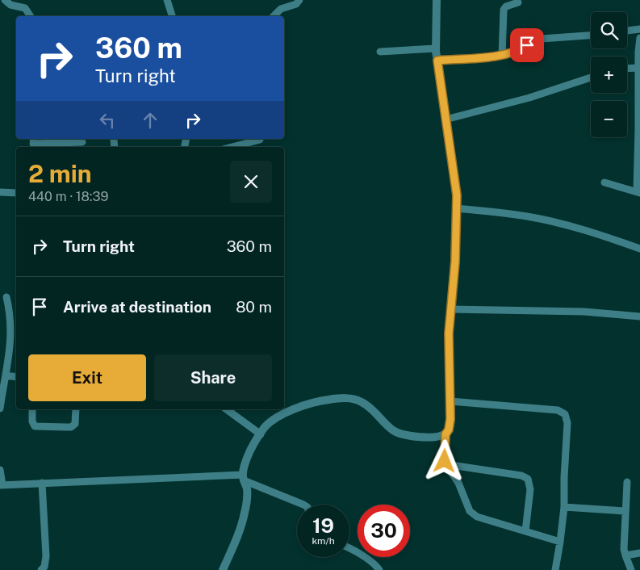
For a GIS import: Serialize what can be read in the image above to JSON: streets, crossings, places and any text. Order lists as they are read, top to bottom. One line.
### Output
{"page":{"map_buttons":["+","−"],"turn":["360 m","Turn right"],"heading":["2 min","440 m · 18:39"],"list":[{"name":"Turn right","value":"360 m"},{"name":"Arrive at destination","value":"80 m"}],"buttons":["Exit","Share"],"speed":"19 km/h","limit":"30"}}
